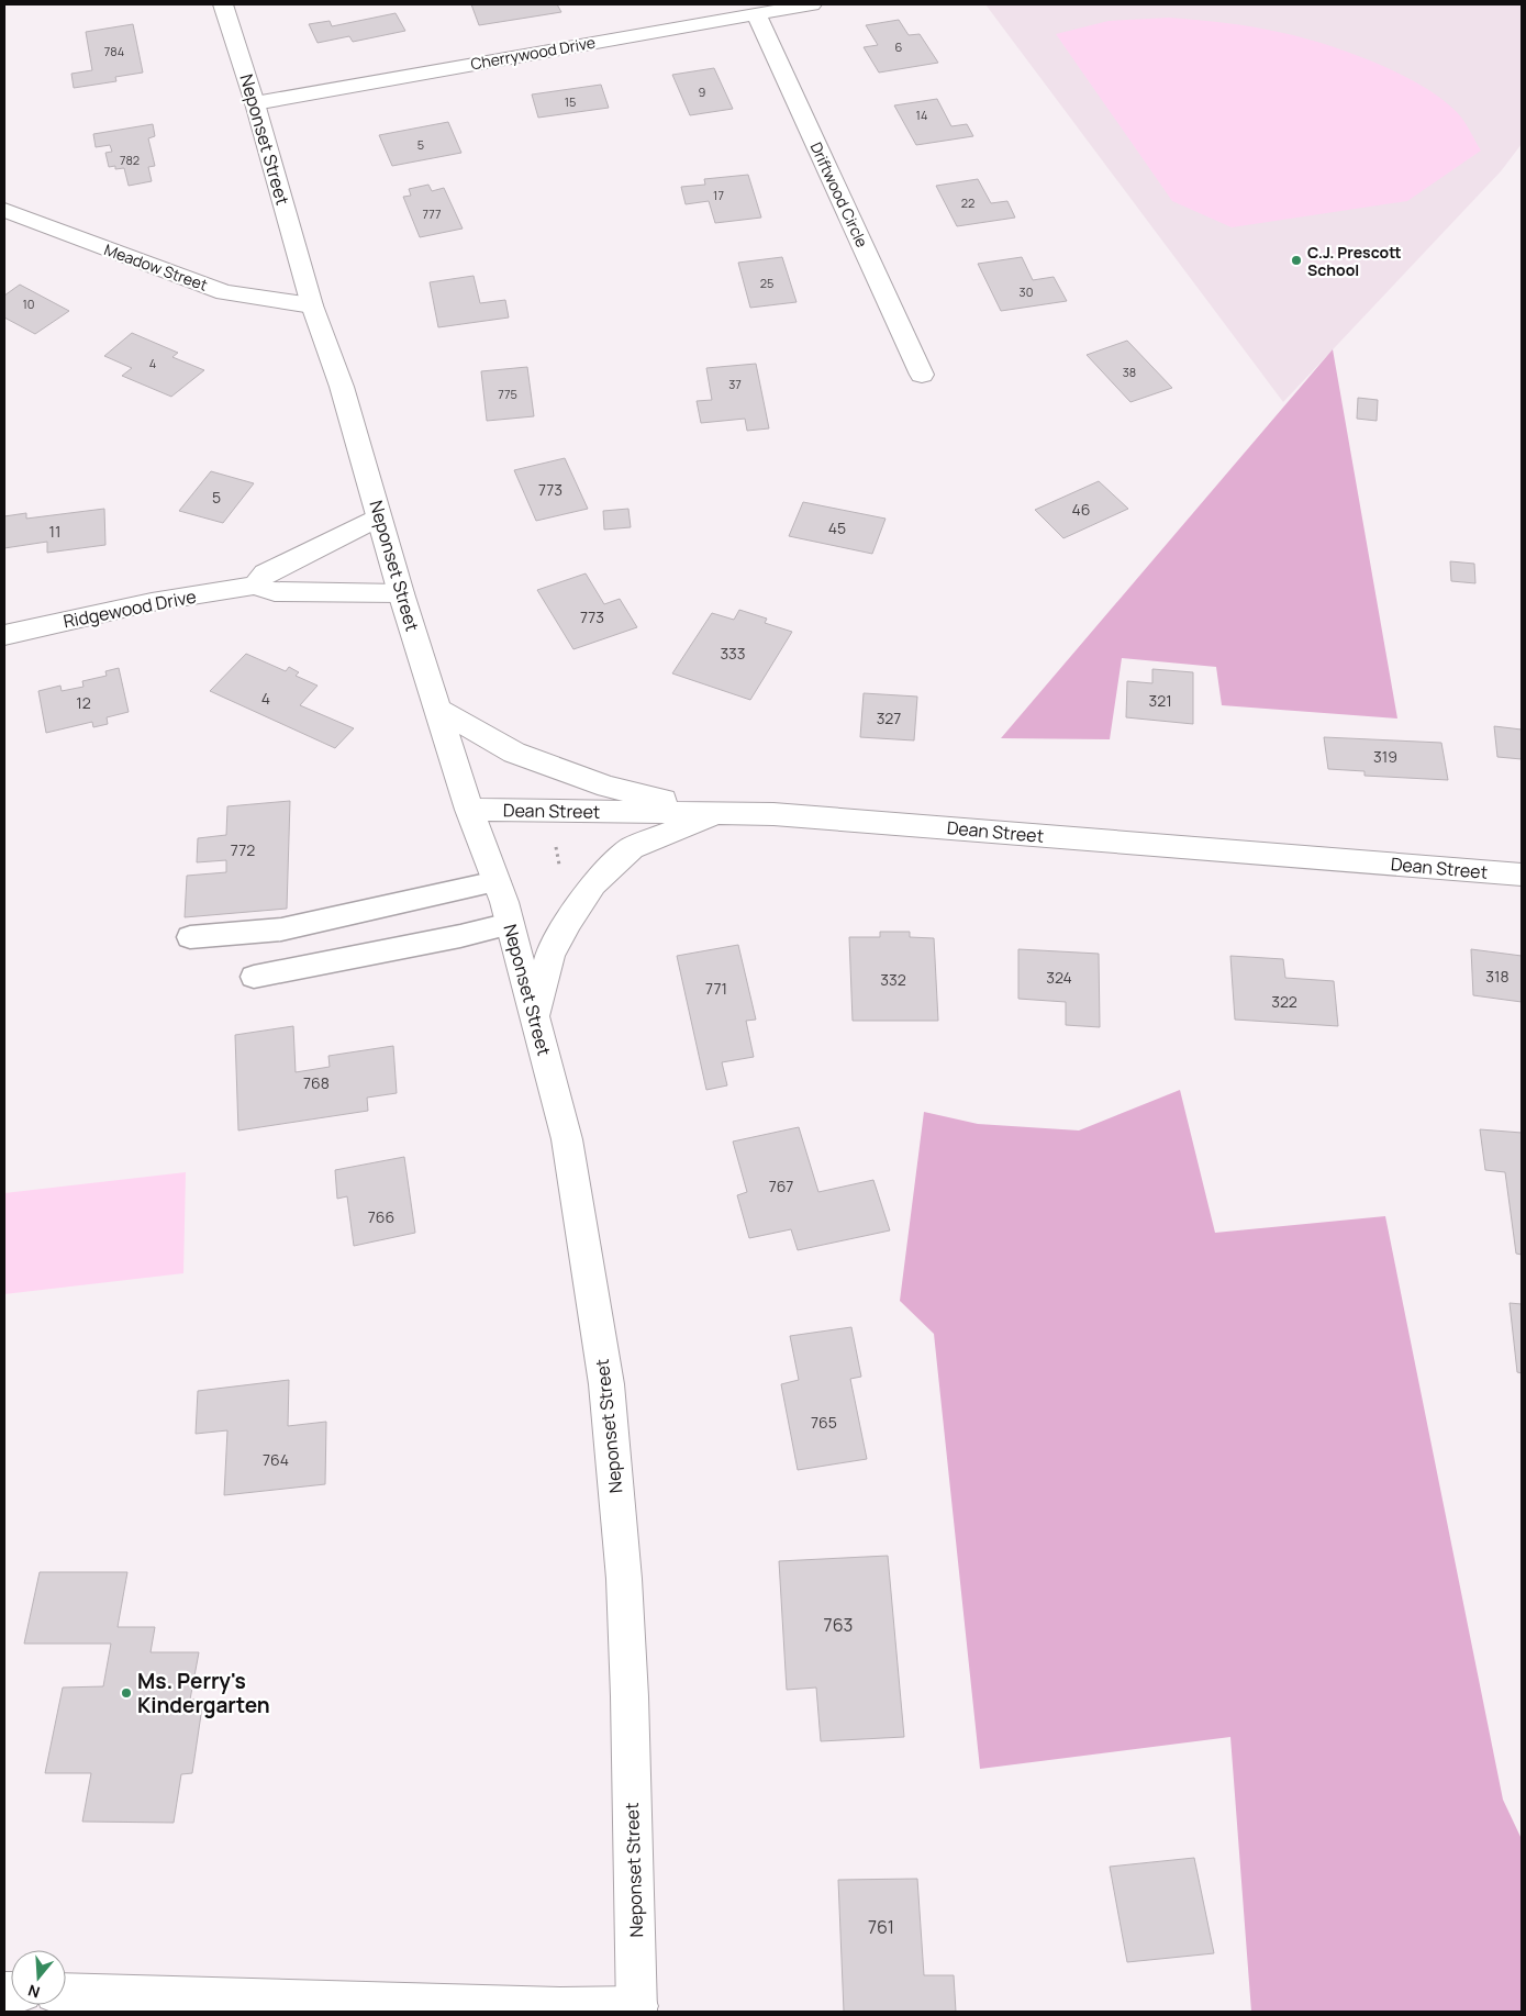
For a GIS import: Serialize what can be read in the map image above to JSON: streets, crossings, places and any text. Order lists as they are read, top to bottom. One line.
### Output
{"streets":{"main road":["Cherrywood Drive","Neponset Street","Driftwood Circle","Meadow Street","Ridgewood Drive","Dean Street"]},"crossings":[["Cherrywood Drive","Neponset Street"],["Cherrywood Drive","Driftwood Circle"],["Neponset Street","Meadow Street"],["Neponset Street","Ridgewood Drive"],["Neponset Street","Dean Street"]],"places":["C.J. Prescott School","Ms. Perry's Kindergarten"],"house_numbers":["6","784","9","15","14","5","782","17","22","777","25","30","10","4","38","37","775","773","5","46","45","11","773","333","4","321","12","327","319","772","318","324","332","771","322","768","767","766","765","764","763","761"],"north":"bottom"}
